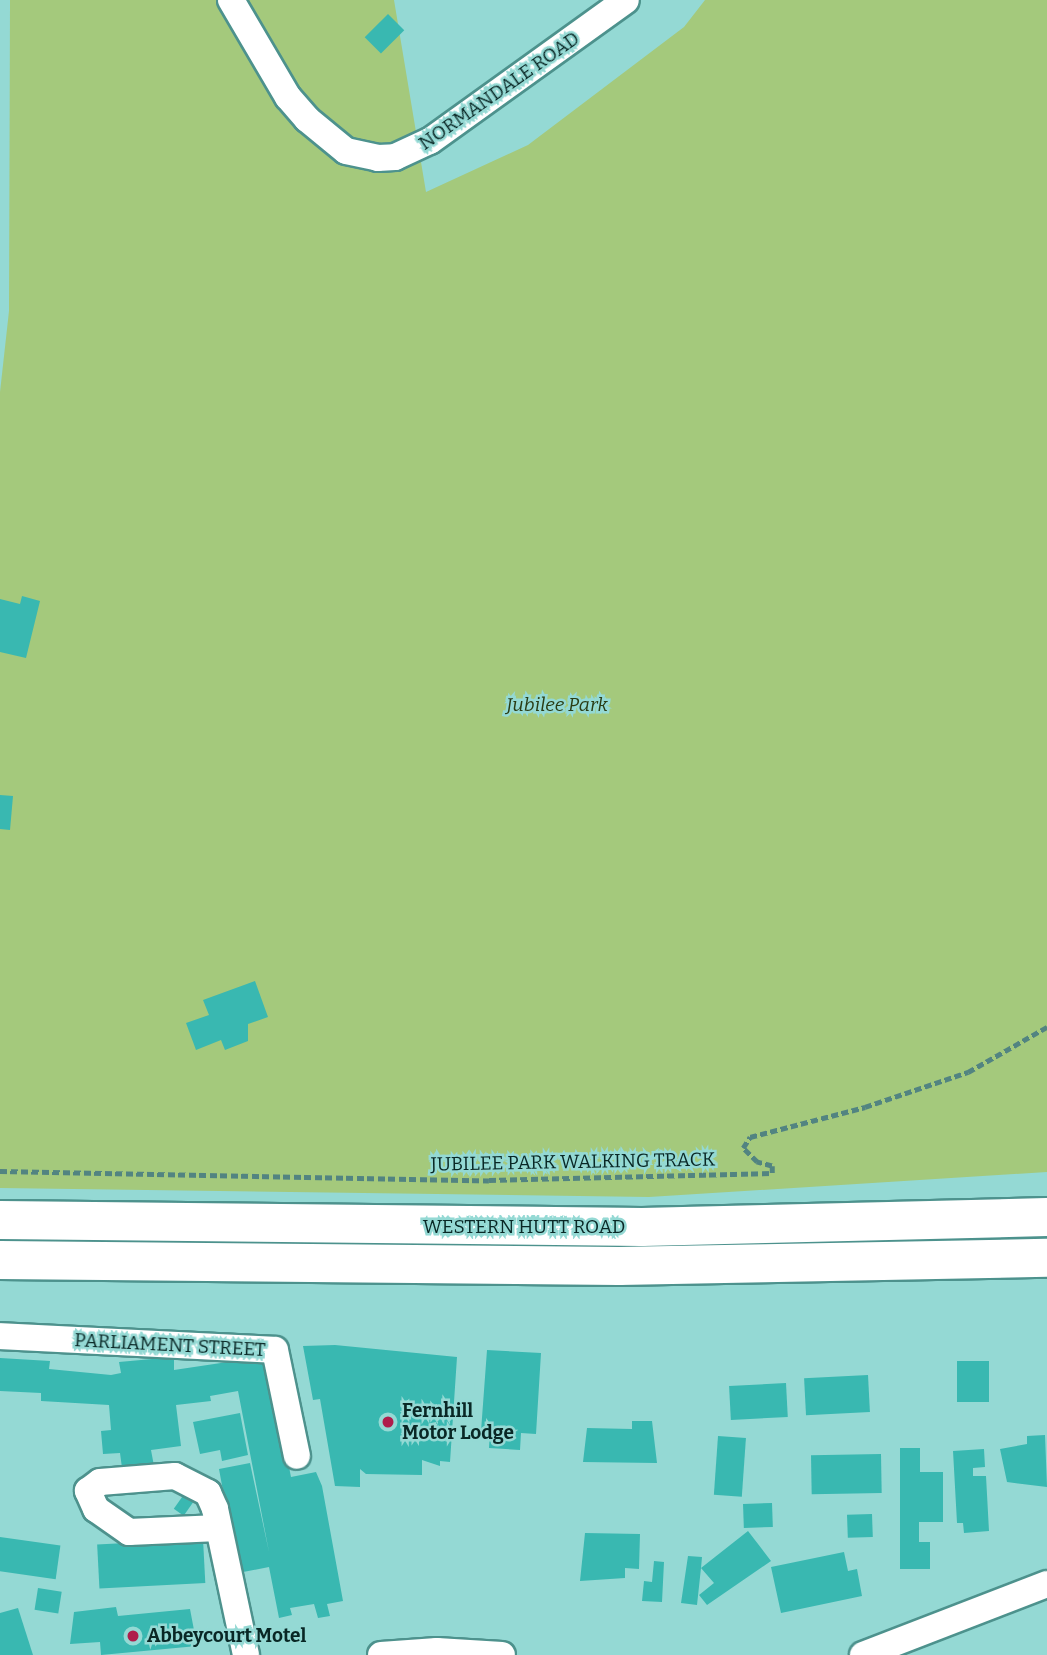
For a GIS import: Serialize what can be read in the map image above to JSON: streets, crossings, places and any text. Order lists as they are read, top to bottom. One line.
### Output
{"streets":{"highway":["WESTERN HUTT ROAD"],"street":["NORMANDALE ROAD","PARLIAMENT STREET"],"path":["JUBILEE PARK WALKING TRACK"]},"parks":["Jubilee Park"],"places":["Fernhill Motor Lodge","Abbeycourt Motel"]}
